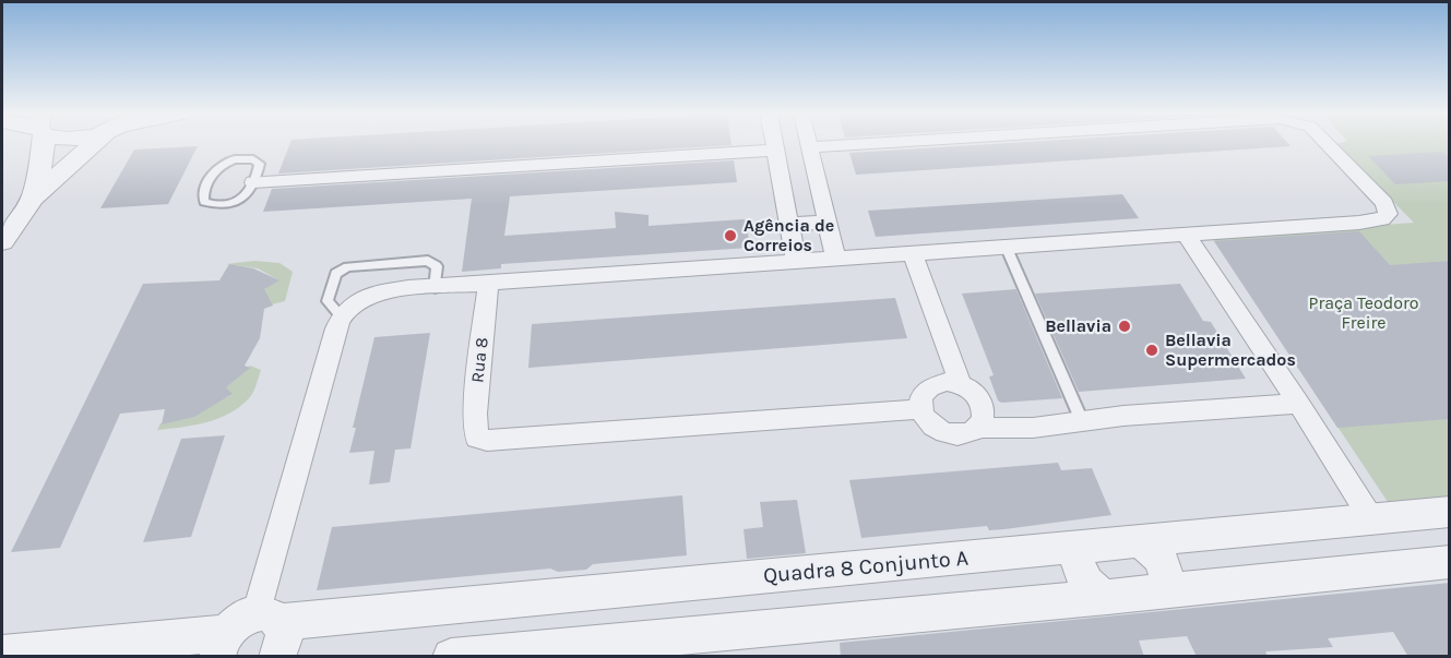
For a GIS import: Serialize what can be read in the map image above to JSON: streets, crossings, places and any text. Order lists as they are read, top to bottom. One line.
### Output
{"streets":{"street":["Rua 8","Quadra 8 Conjunto A"]},"parks":["Praça Teodoro Freire"],"places":["Agência de Correios","Bellavia","Bellavia Supermercados"]}
